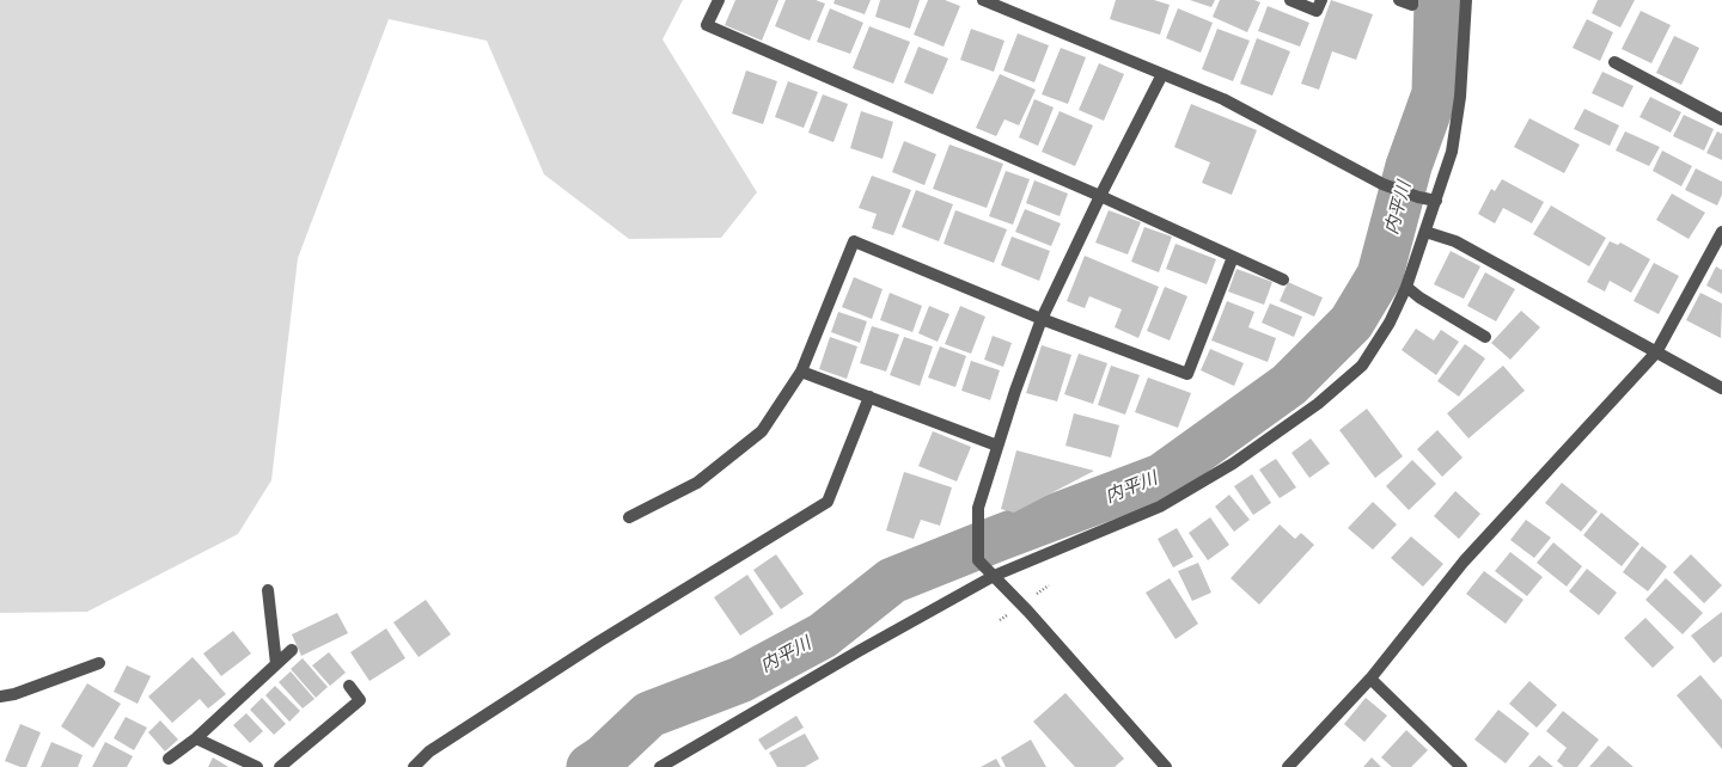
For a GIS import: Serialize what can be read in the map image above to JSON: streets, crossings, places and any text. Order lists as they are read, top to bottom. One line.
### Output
{"water":["内平川"]}
